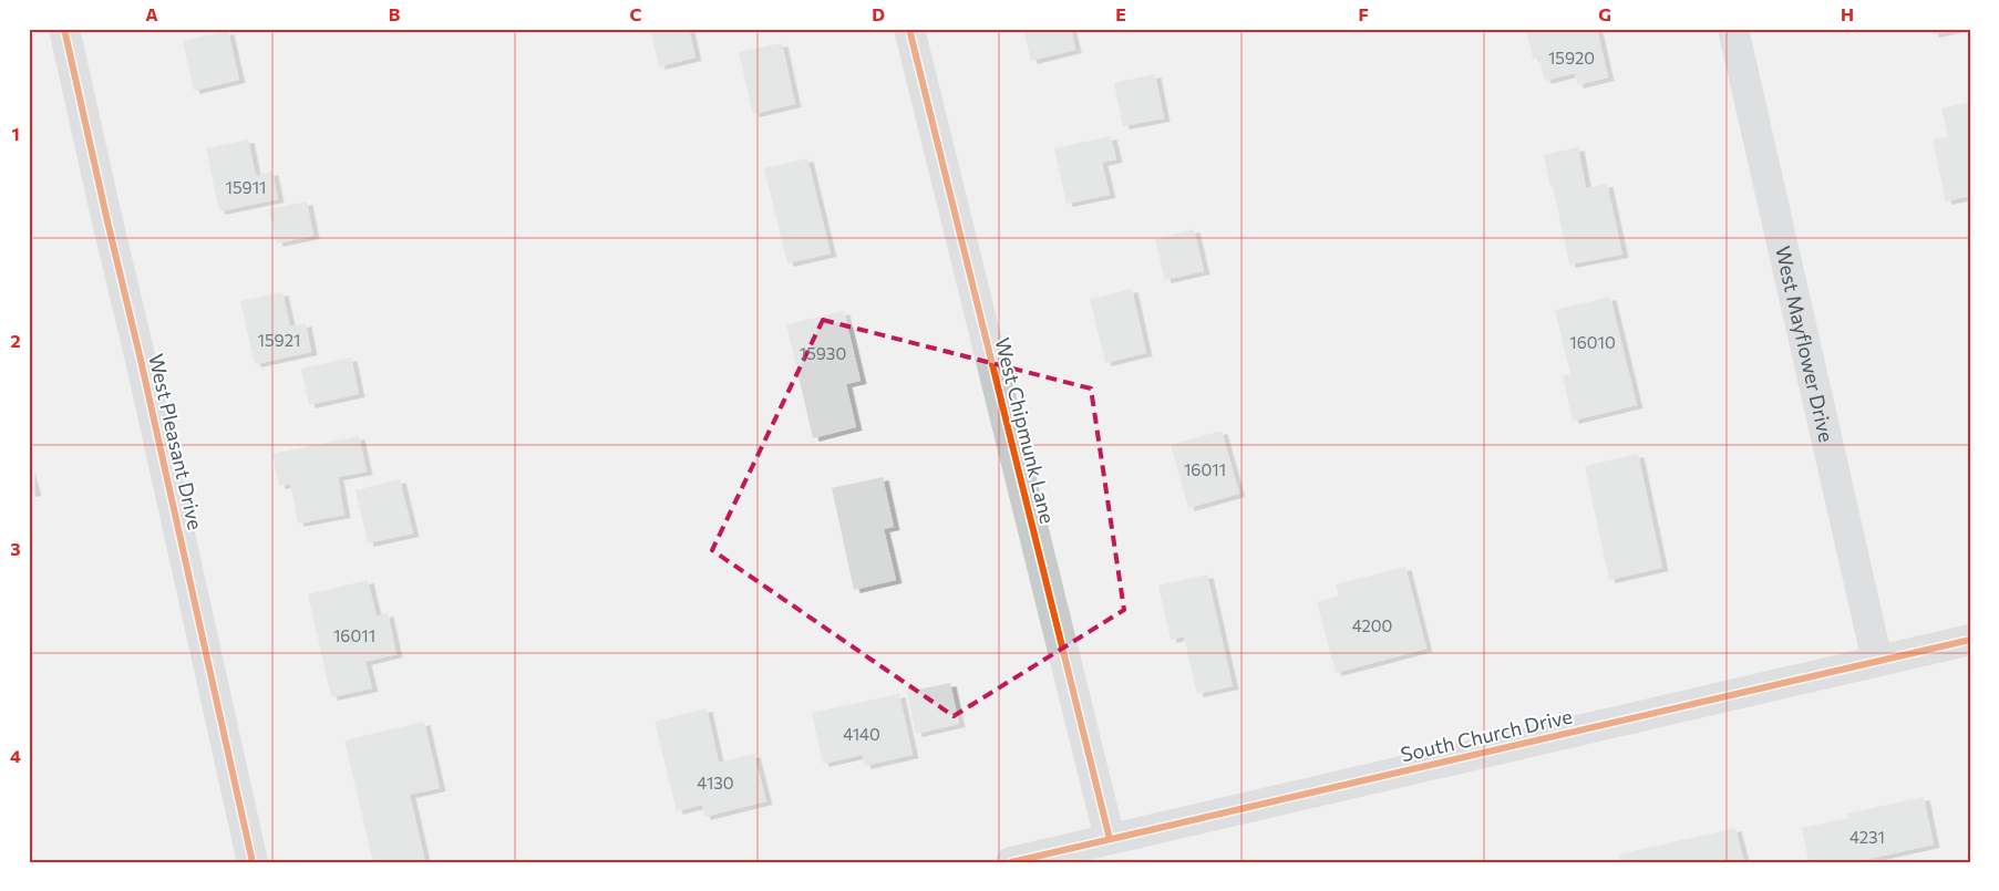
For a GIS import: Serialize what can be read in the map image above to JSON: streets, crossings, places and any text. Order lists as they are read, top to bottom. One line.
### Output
{"streets":{"street":["West Mayflower Drive","West Chipmunk Lane","West Pleasant Drive","South Church Drive"]},"crossings":[["West Mayflower Drive","South Church Drive"],["West Chipmunk Lane","South Church Drive"]],"house_numbers":["15920","15911","15921","16010","15930","16011","4200","16011","4140","4130","4231"],"grid":{"columns":["A","B","C","D","E","F","G","H"],"rows":["1","2","3","4"]}}
